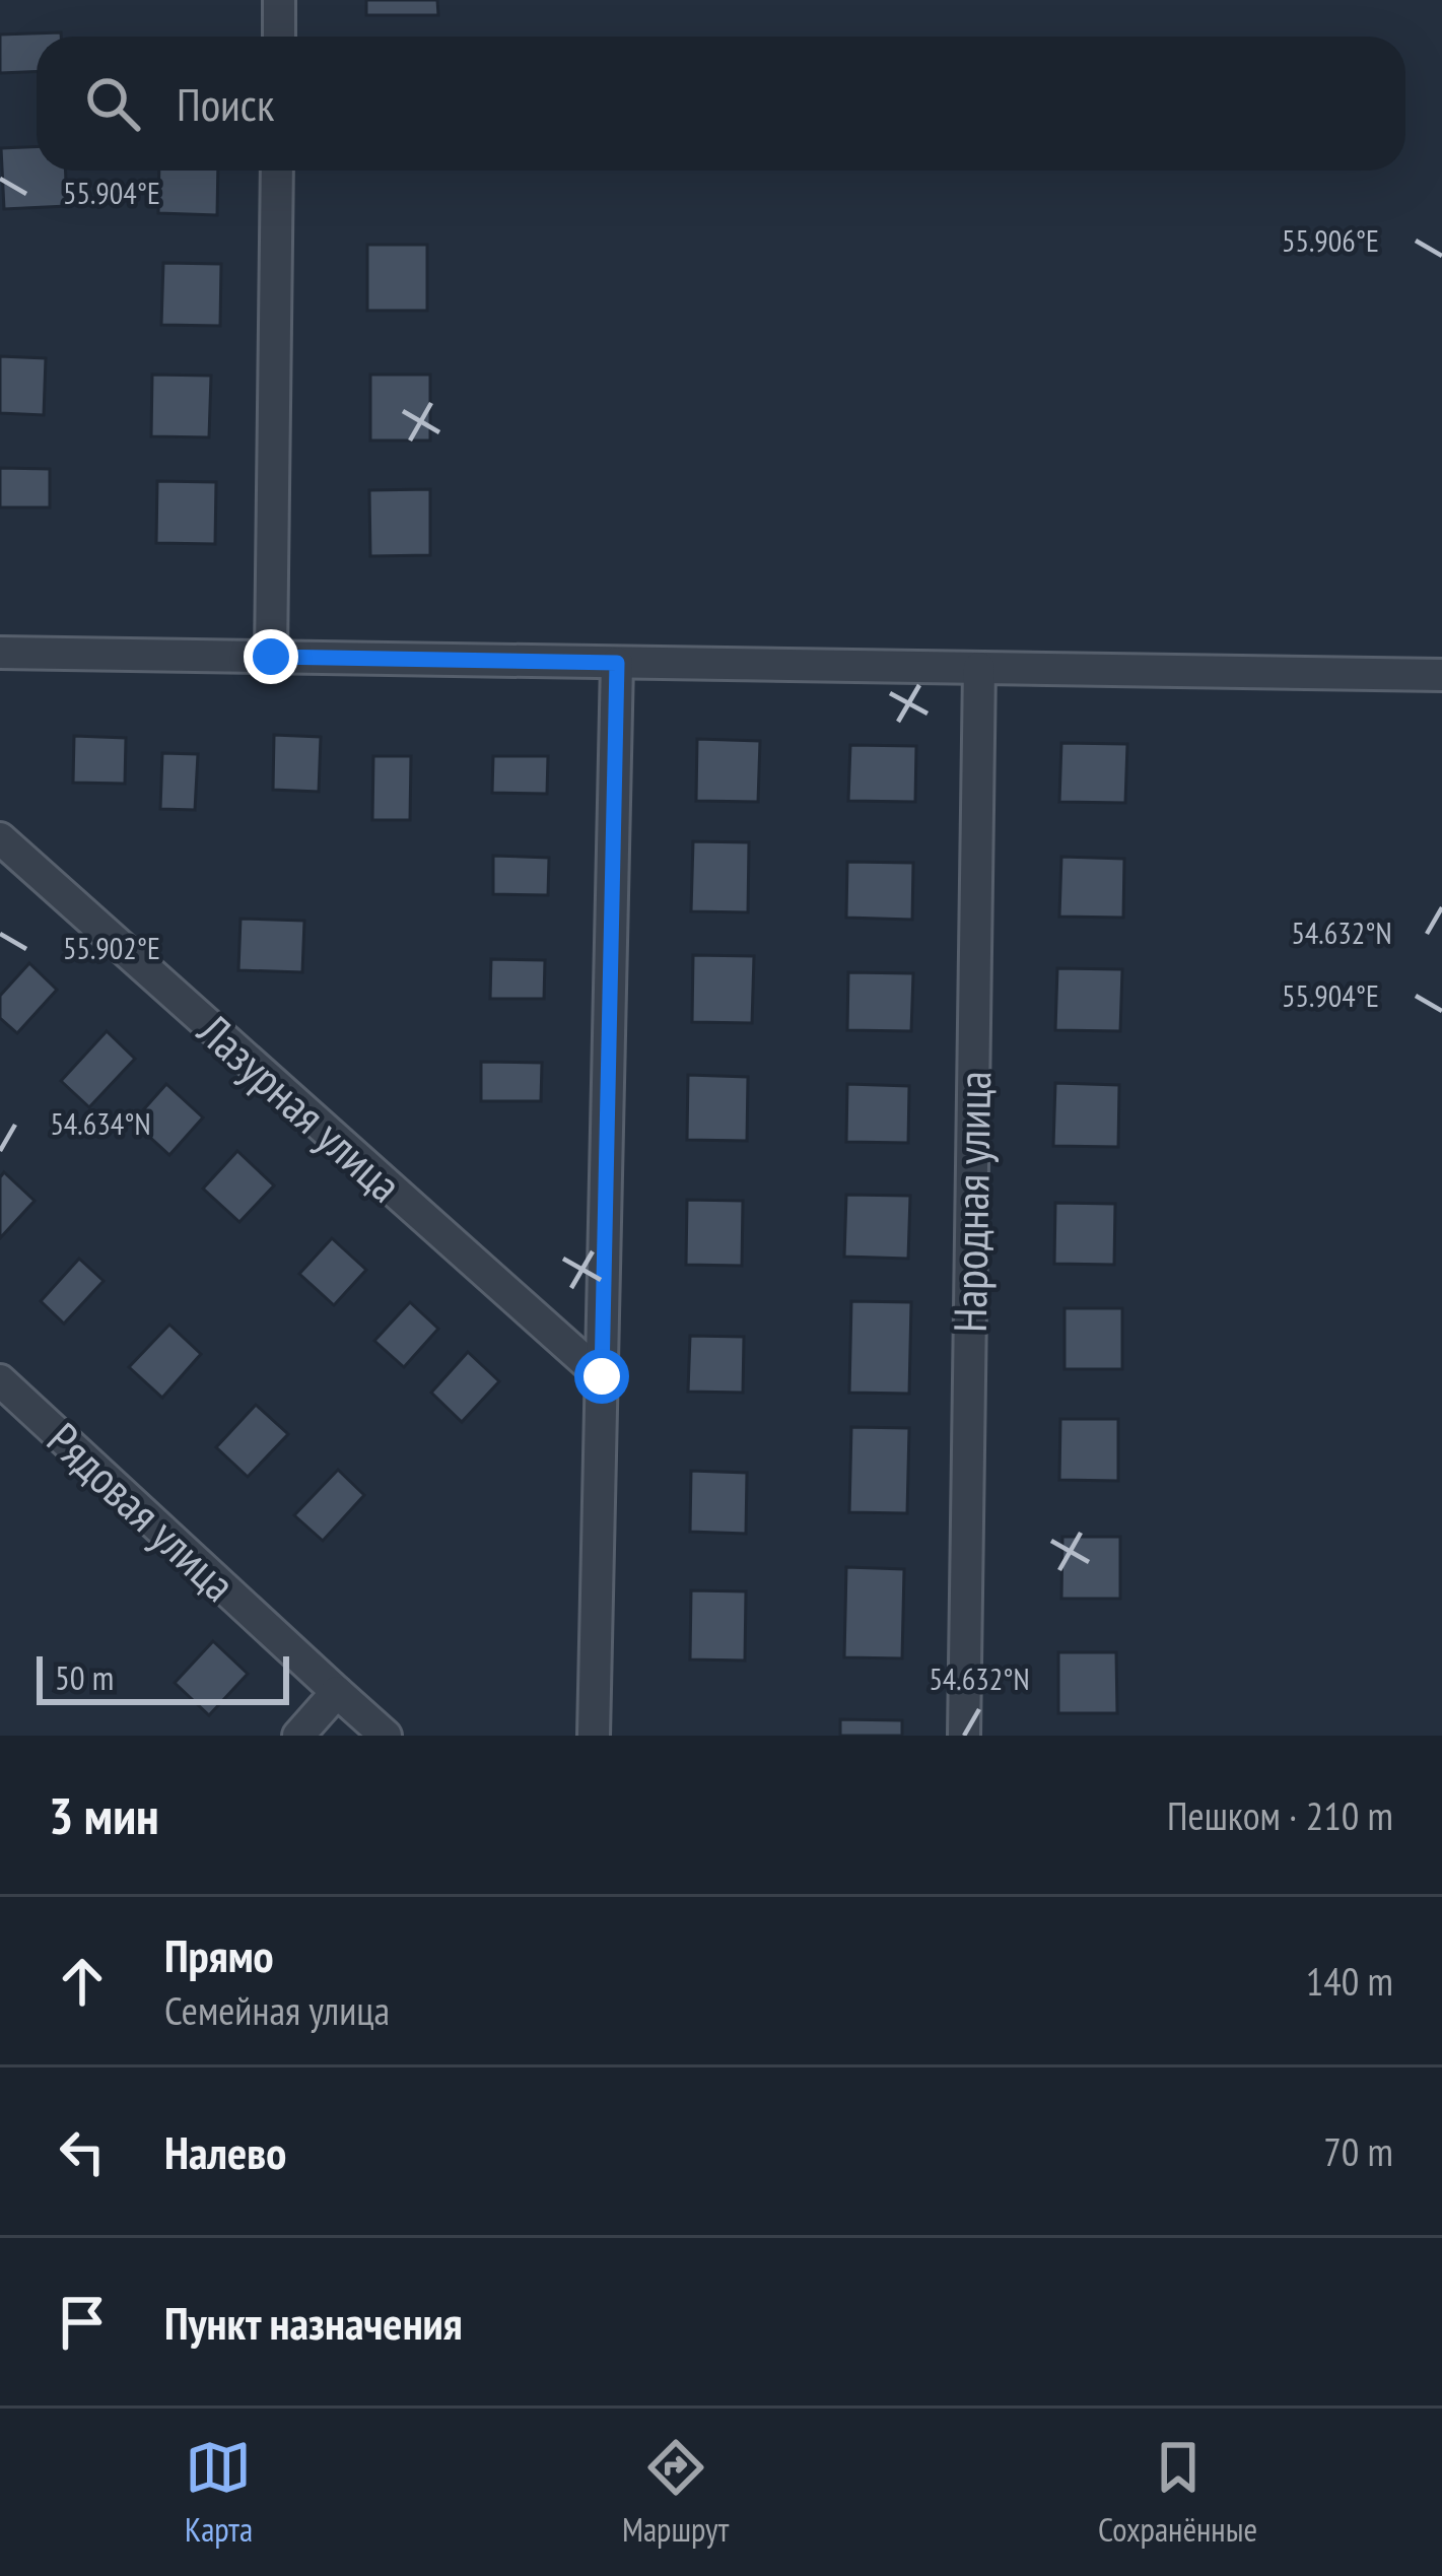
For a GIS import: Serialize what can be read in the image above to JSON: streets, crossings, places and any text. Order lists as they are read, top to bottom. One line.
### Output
{"streets":{"street":["Лазурная улица","Народная улица","Рядовая улица"]},"scale_bar":"50 m","page":{"search":"Поиск","scale":"50 m","heading":["3 мин","Пешком · 210 m"],"list":[["Прямо","Семейная улица","140 m"],["Налево","70 m"],"Пункт назначения"],"nav":["Карта","Маршрут","Сохранённые"]},"coordinates":["55.904°E","55.906°E","54.632°N","55.902°E","54.634°N"]}
